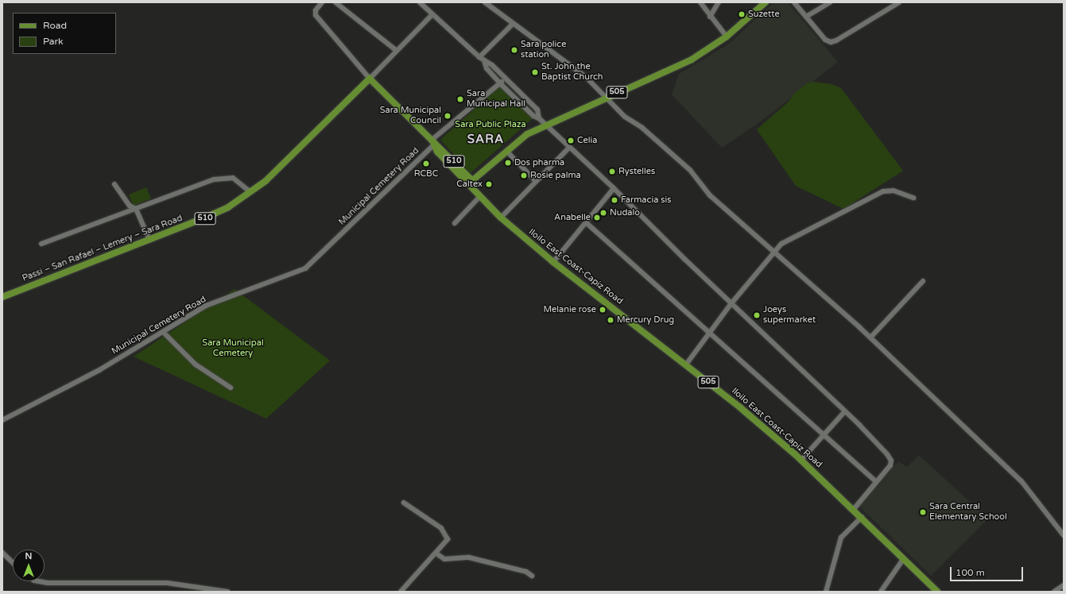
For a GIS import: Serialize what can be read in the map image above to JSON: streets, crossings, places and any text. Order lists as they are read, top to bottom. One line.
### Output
{"streets":{"main road":["505","510","Passi – San Rafael – Lemery – Sara Road","Iloilo East Coast-Capiz Road"],"street":["Municipal Cemetery Road"]},"crossings":[["505","510"],["505","Iloilo East Coast-Capiz Road"],["510","Municipal Cemetery Road"],["510","Passi – San Rafael – Lemery – Sara Road"],["510","Iloilo East Coast-Capiz Road"]],"districts":["SARA"],"parks":["Sara Public Plaza","Sara Municipal Cemetery"],"places":["Suzette","Sara police station","St. John the Baptist Church","Sara Municipal Hall","Sara Municipal Council","Celia","Dos pharma","RCBC","Rystelles","Rosie palma","Caltex","Farmacia sis","Nudalo","Anabelle","Melanie rose","Joeys supermarket","Mercury Drug","Sara Central Elementary School"],"legend":["Road","Park"],"scale_bar":"100 m","north":"top"}
